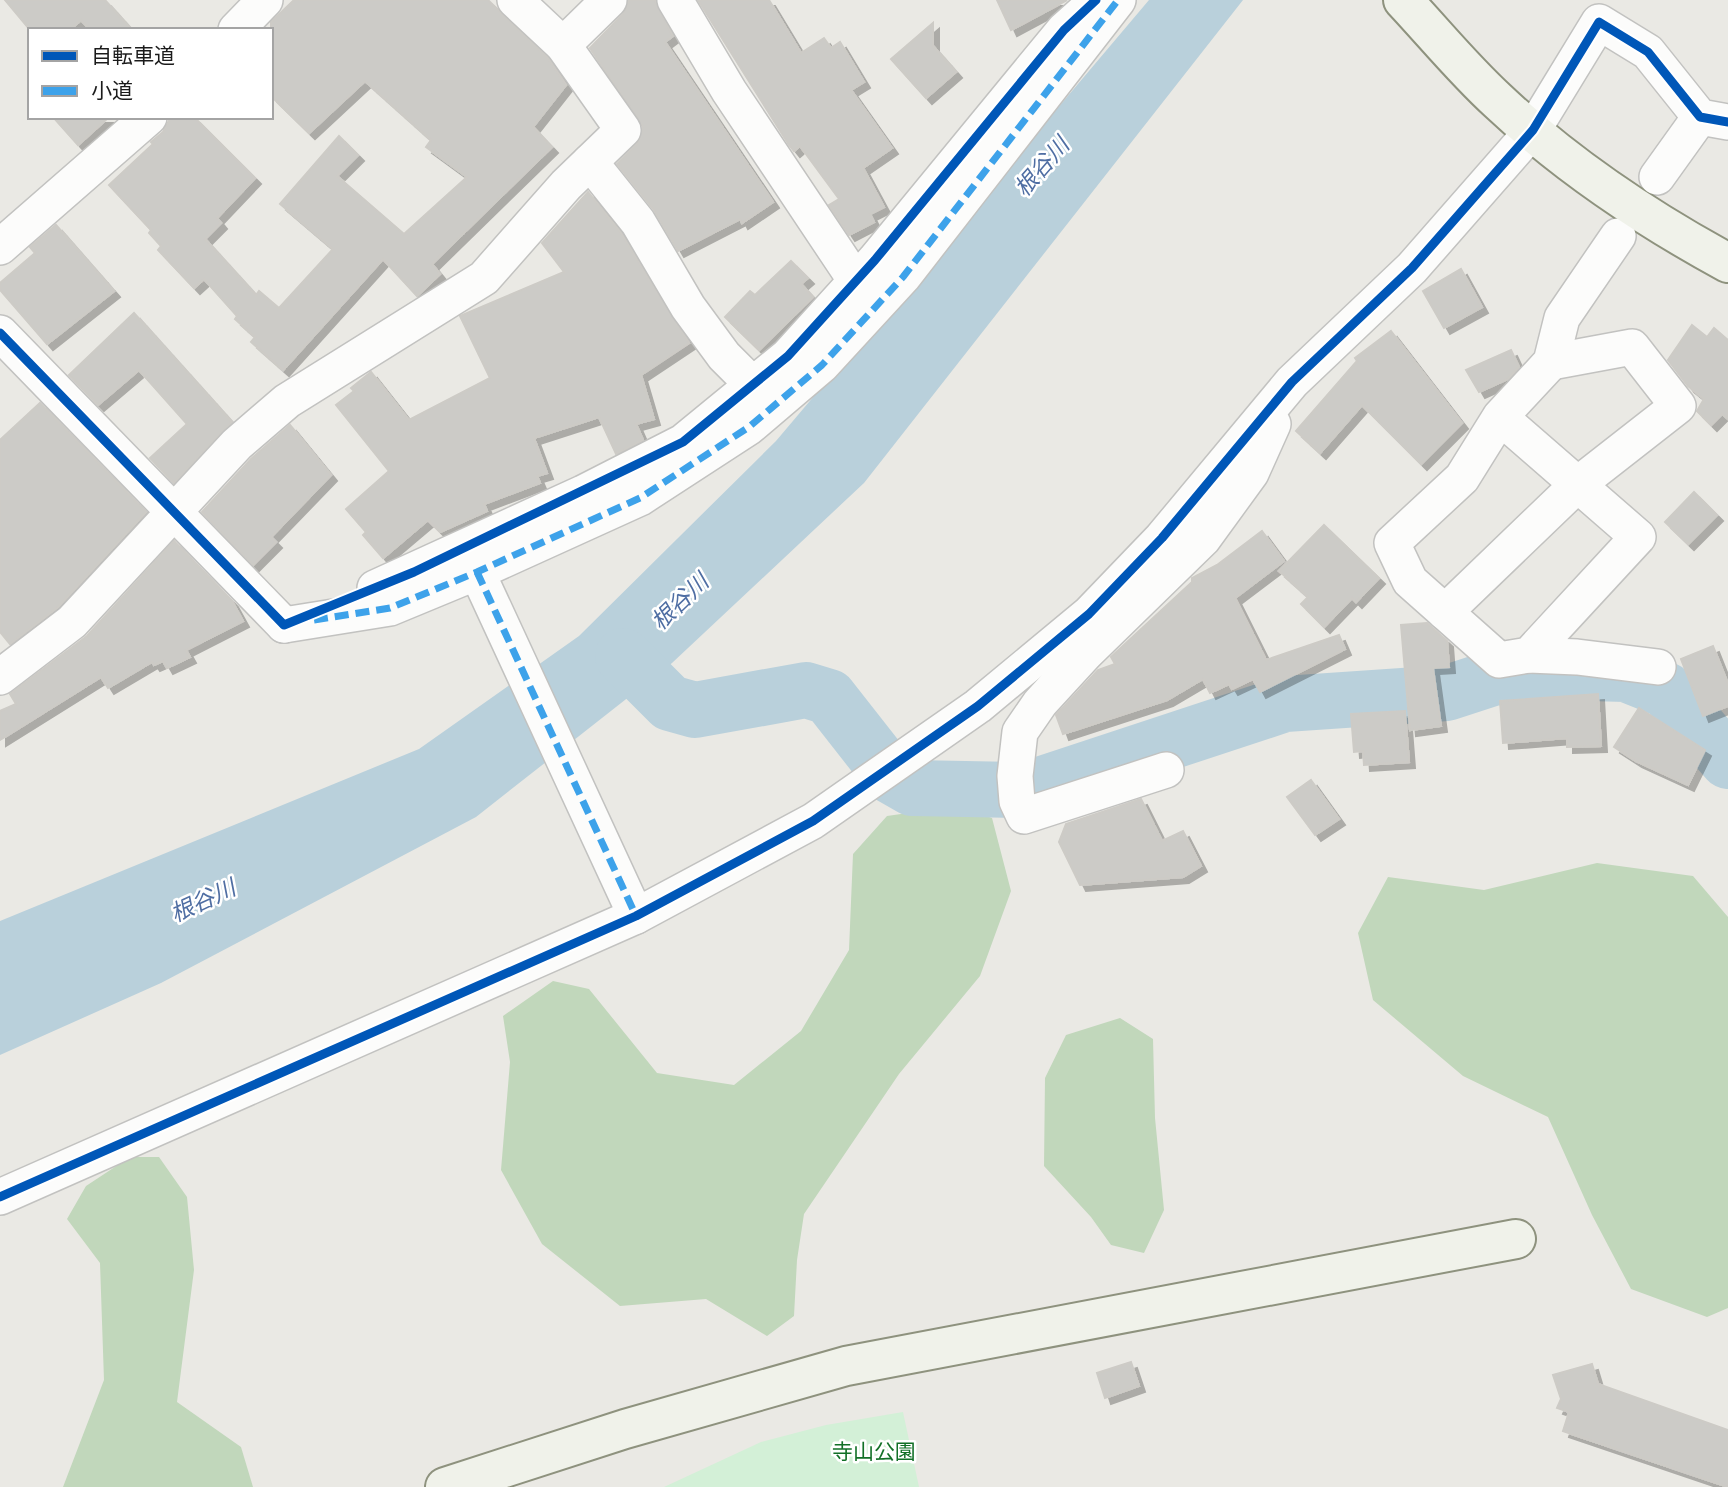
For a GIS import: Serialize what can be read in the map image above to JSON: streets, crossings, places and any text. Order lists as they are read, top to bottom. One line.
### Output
{"water":["根谷川"],"parks":["寺山公園"],"legend":["自転車道","小道"]}
